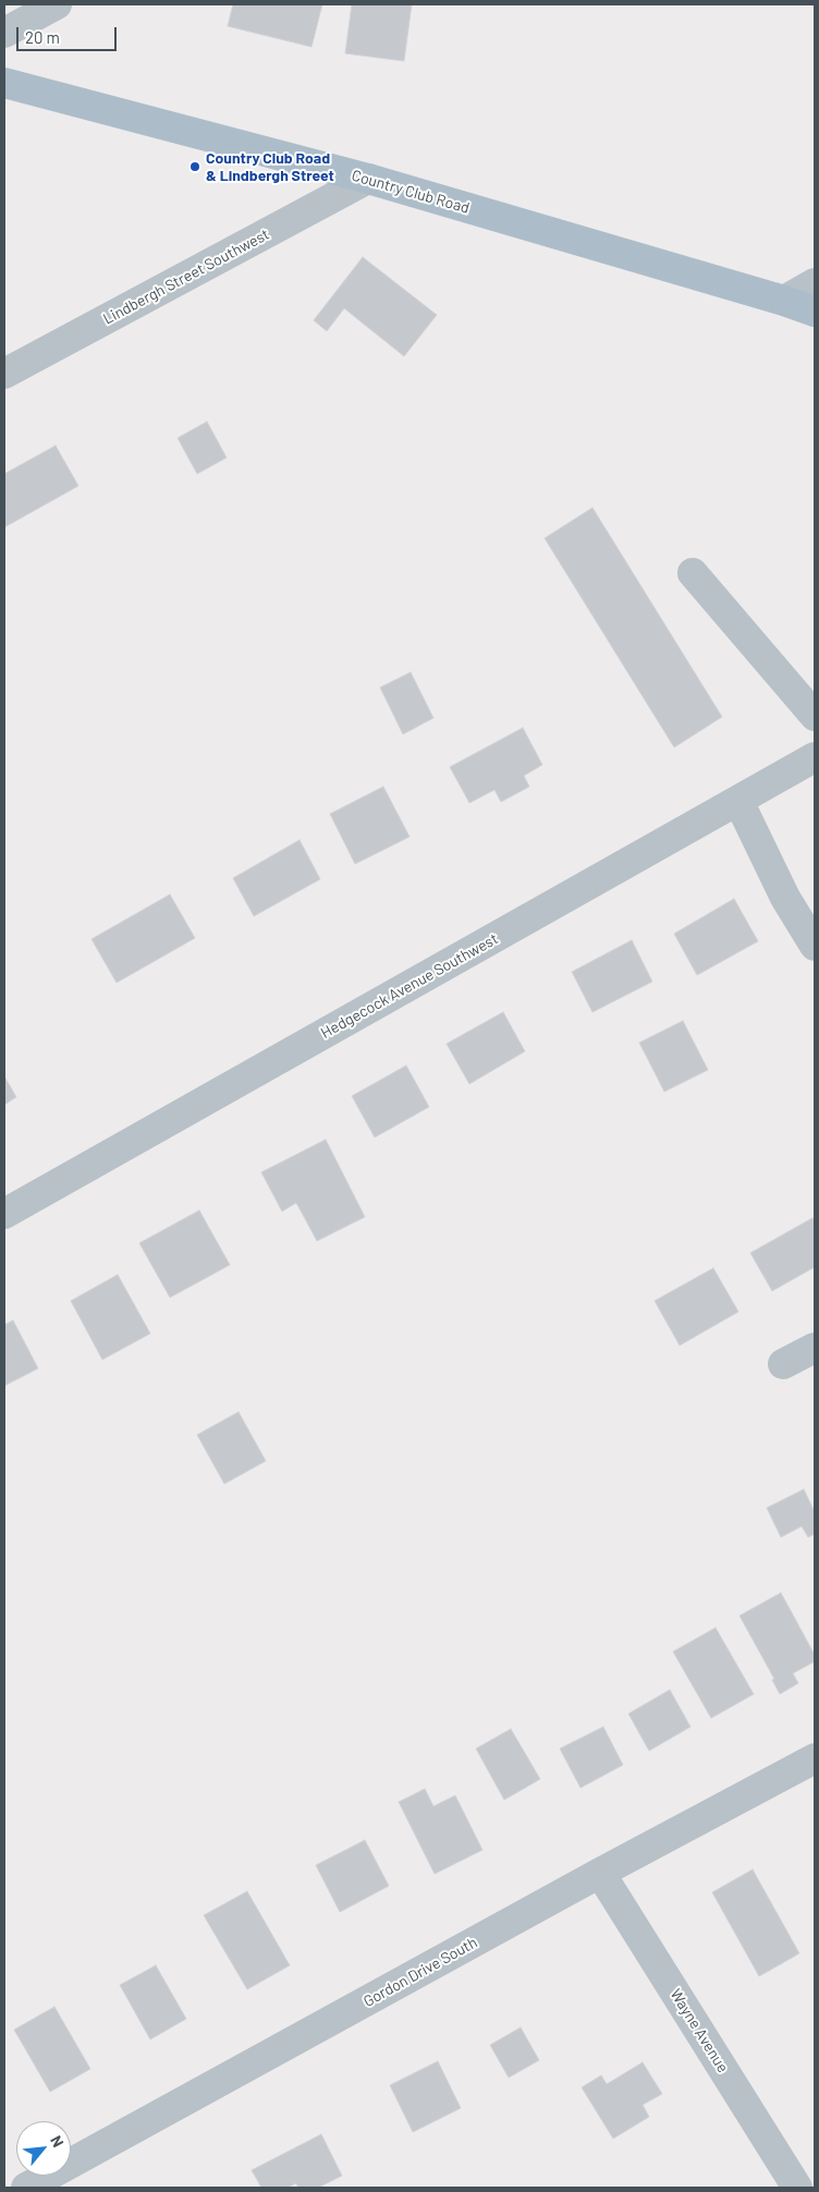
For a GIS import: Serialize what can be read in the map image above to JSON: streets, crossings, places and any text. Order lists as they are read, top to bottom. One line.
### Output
{"streets":{"main road":["Country Club Road"],"street":["Lindbergh Street Southwest","Hedgecock Avenue Southwest","Gordon Drive South","Wayne Avenue"]},"crossings":[["Country Club Road","Lindbergh Street Southwest"],["Gordon Drive South","Wayne Avenue"]],"places":["Country Club Road & Lindbergh Street"],"scale_bar":"20 m","north":"top right"}
